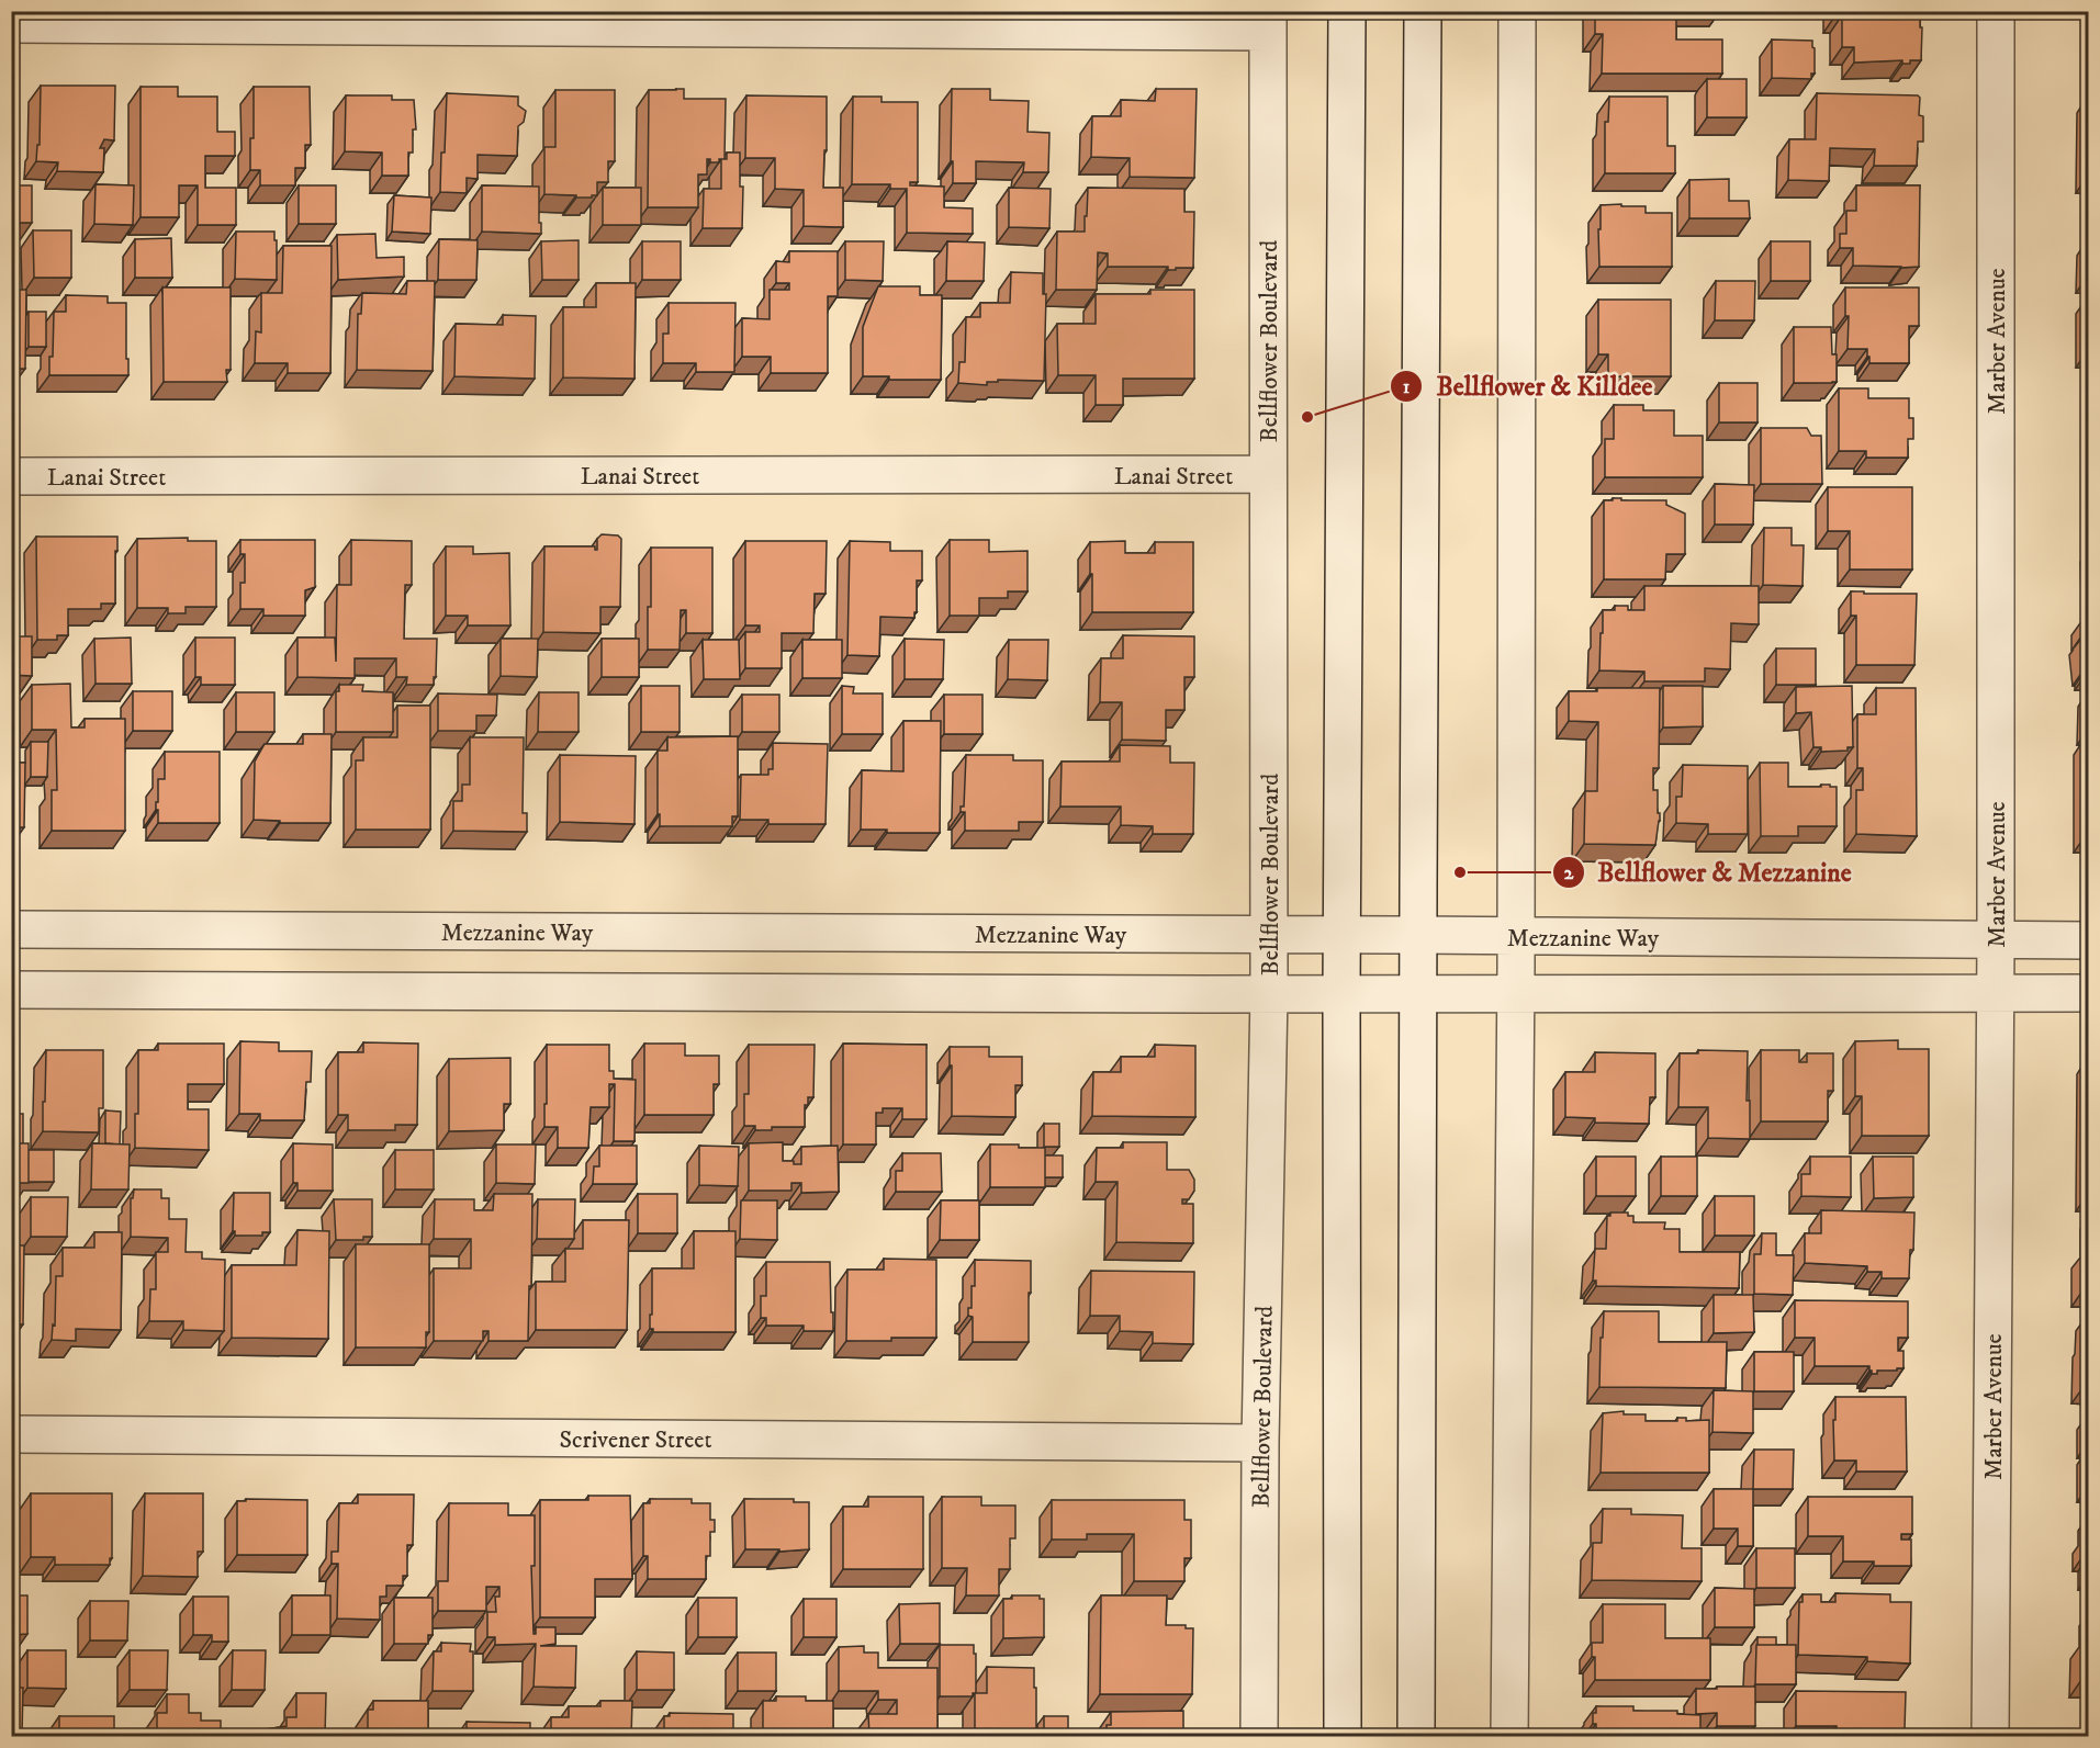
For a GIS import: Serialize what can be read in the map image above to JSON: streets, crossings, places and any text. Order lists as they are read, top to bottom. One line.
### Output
{"streets":{"street":["Bellflower Boulevard","Marber Avenue","Lanai Street","Mezzanine Way","Scrivener Street"]},"crossings":[["Bellflower Boulevard","Lanai Street"],["Bellflower Boulevard","Mezzanine Way"],["Bellflower Boulevard","Scrivener Street"],["Marber Avenue","Mezzanine Way"]],"places":["Bellflower & Killdee","Bellflower & Mezzanine"]}
